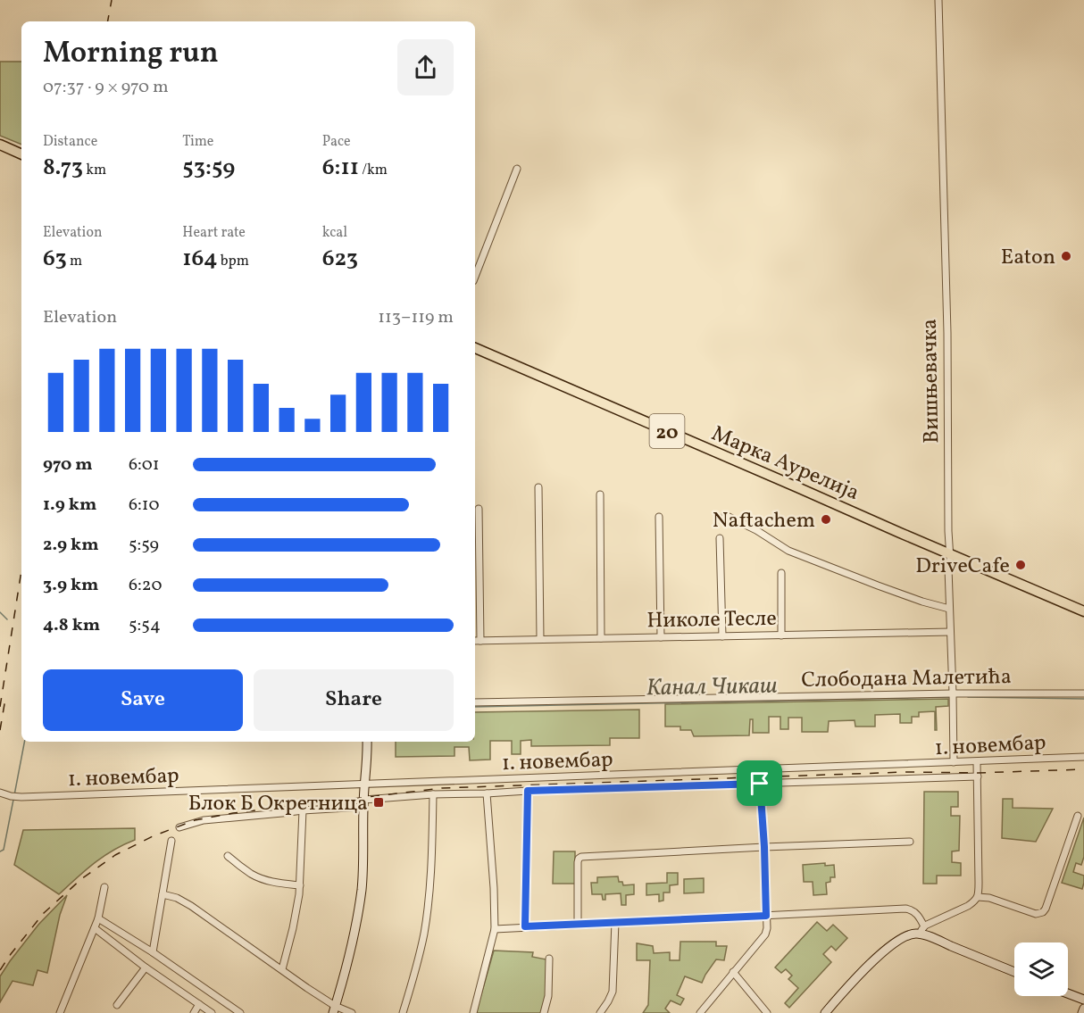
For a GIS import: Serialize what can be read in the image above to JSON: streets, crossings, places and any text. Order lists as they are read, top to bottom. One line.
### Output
{"streets":{"main road":["20","Марка Аурелија"],"street":["Вишњевачка","Николе Тесле","Слободана Малетића","1. новембар"]},"crossings":[["Вишњевачка","Марка Аурелија"],["Вишњевачка","Николе Тесле"],["Вишњевачка","Слободана Малетића"],["Вишњевачка","1. новембар"]],"water":["Канал Чикаш"],"places":{"other":["Eaton","Naftachem","DriveCafe"],"transit":["Блок Б Окретница"]},"page":{"heading":["Morning run","07:37 · 9 × 970 m"],"stats":[["Distance","8.73 km"],["Time","53:59"],["Pace","6:11 /km"],["Elevation","63 m"],["Heart rate","164 bpm"],["kcal","623"]],"chart":["Elevation","113–119 m"],"list":[{"name":"970 m","note":"6:01"},{"name":"1.9 km","note":"6:10"},{"name":"2.9 km","note":"5:59"},{"name":"3.9 km","note":"6:20"},{"name":"4.8 km","note":"5:54"}],"buttons":["Save","Share"]}}
